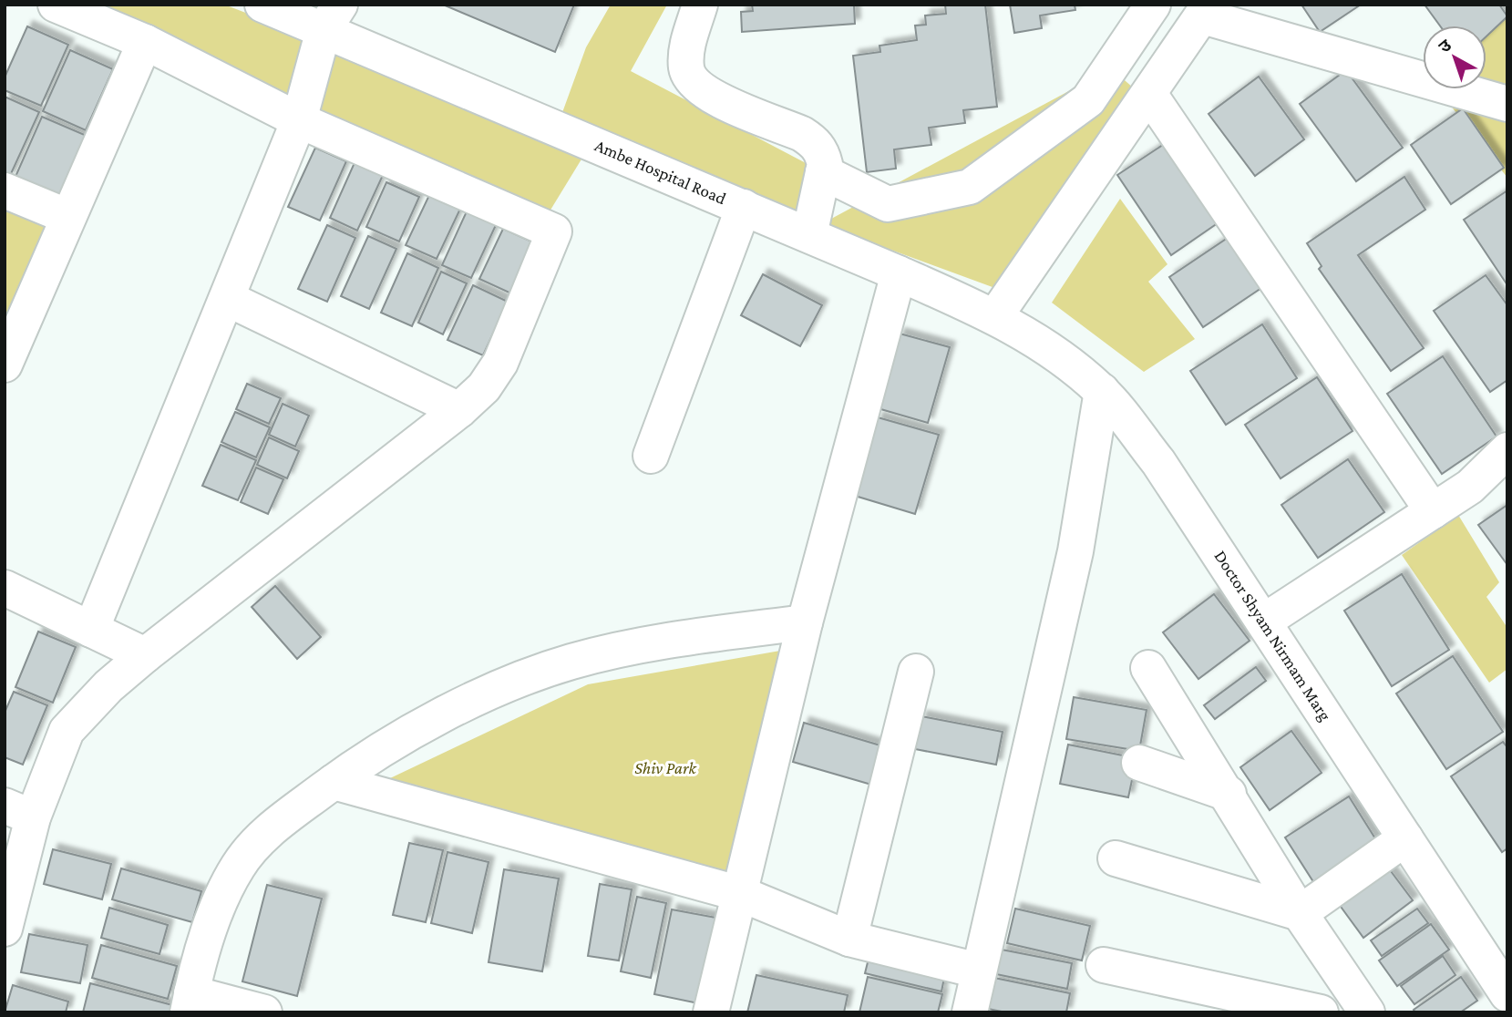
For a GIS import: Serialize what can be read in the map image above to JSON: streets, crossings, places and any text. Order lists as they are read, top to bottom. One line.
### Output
{"streets":{"street":["Ambe Hospital Road","Doctor Shyam Nirmam Marg"]},"crossings":[["Ambe Hospital Road","Doctor Shyam Nirmam Marg"]],"parks":["Shiv Park"],"north":"top left"}
